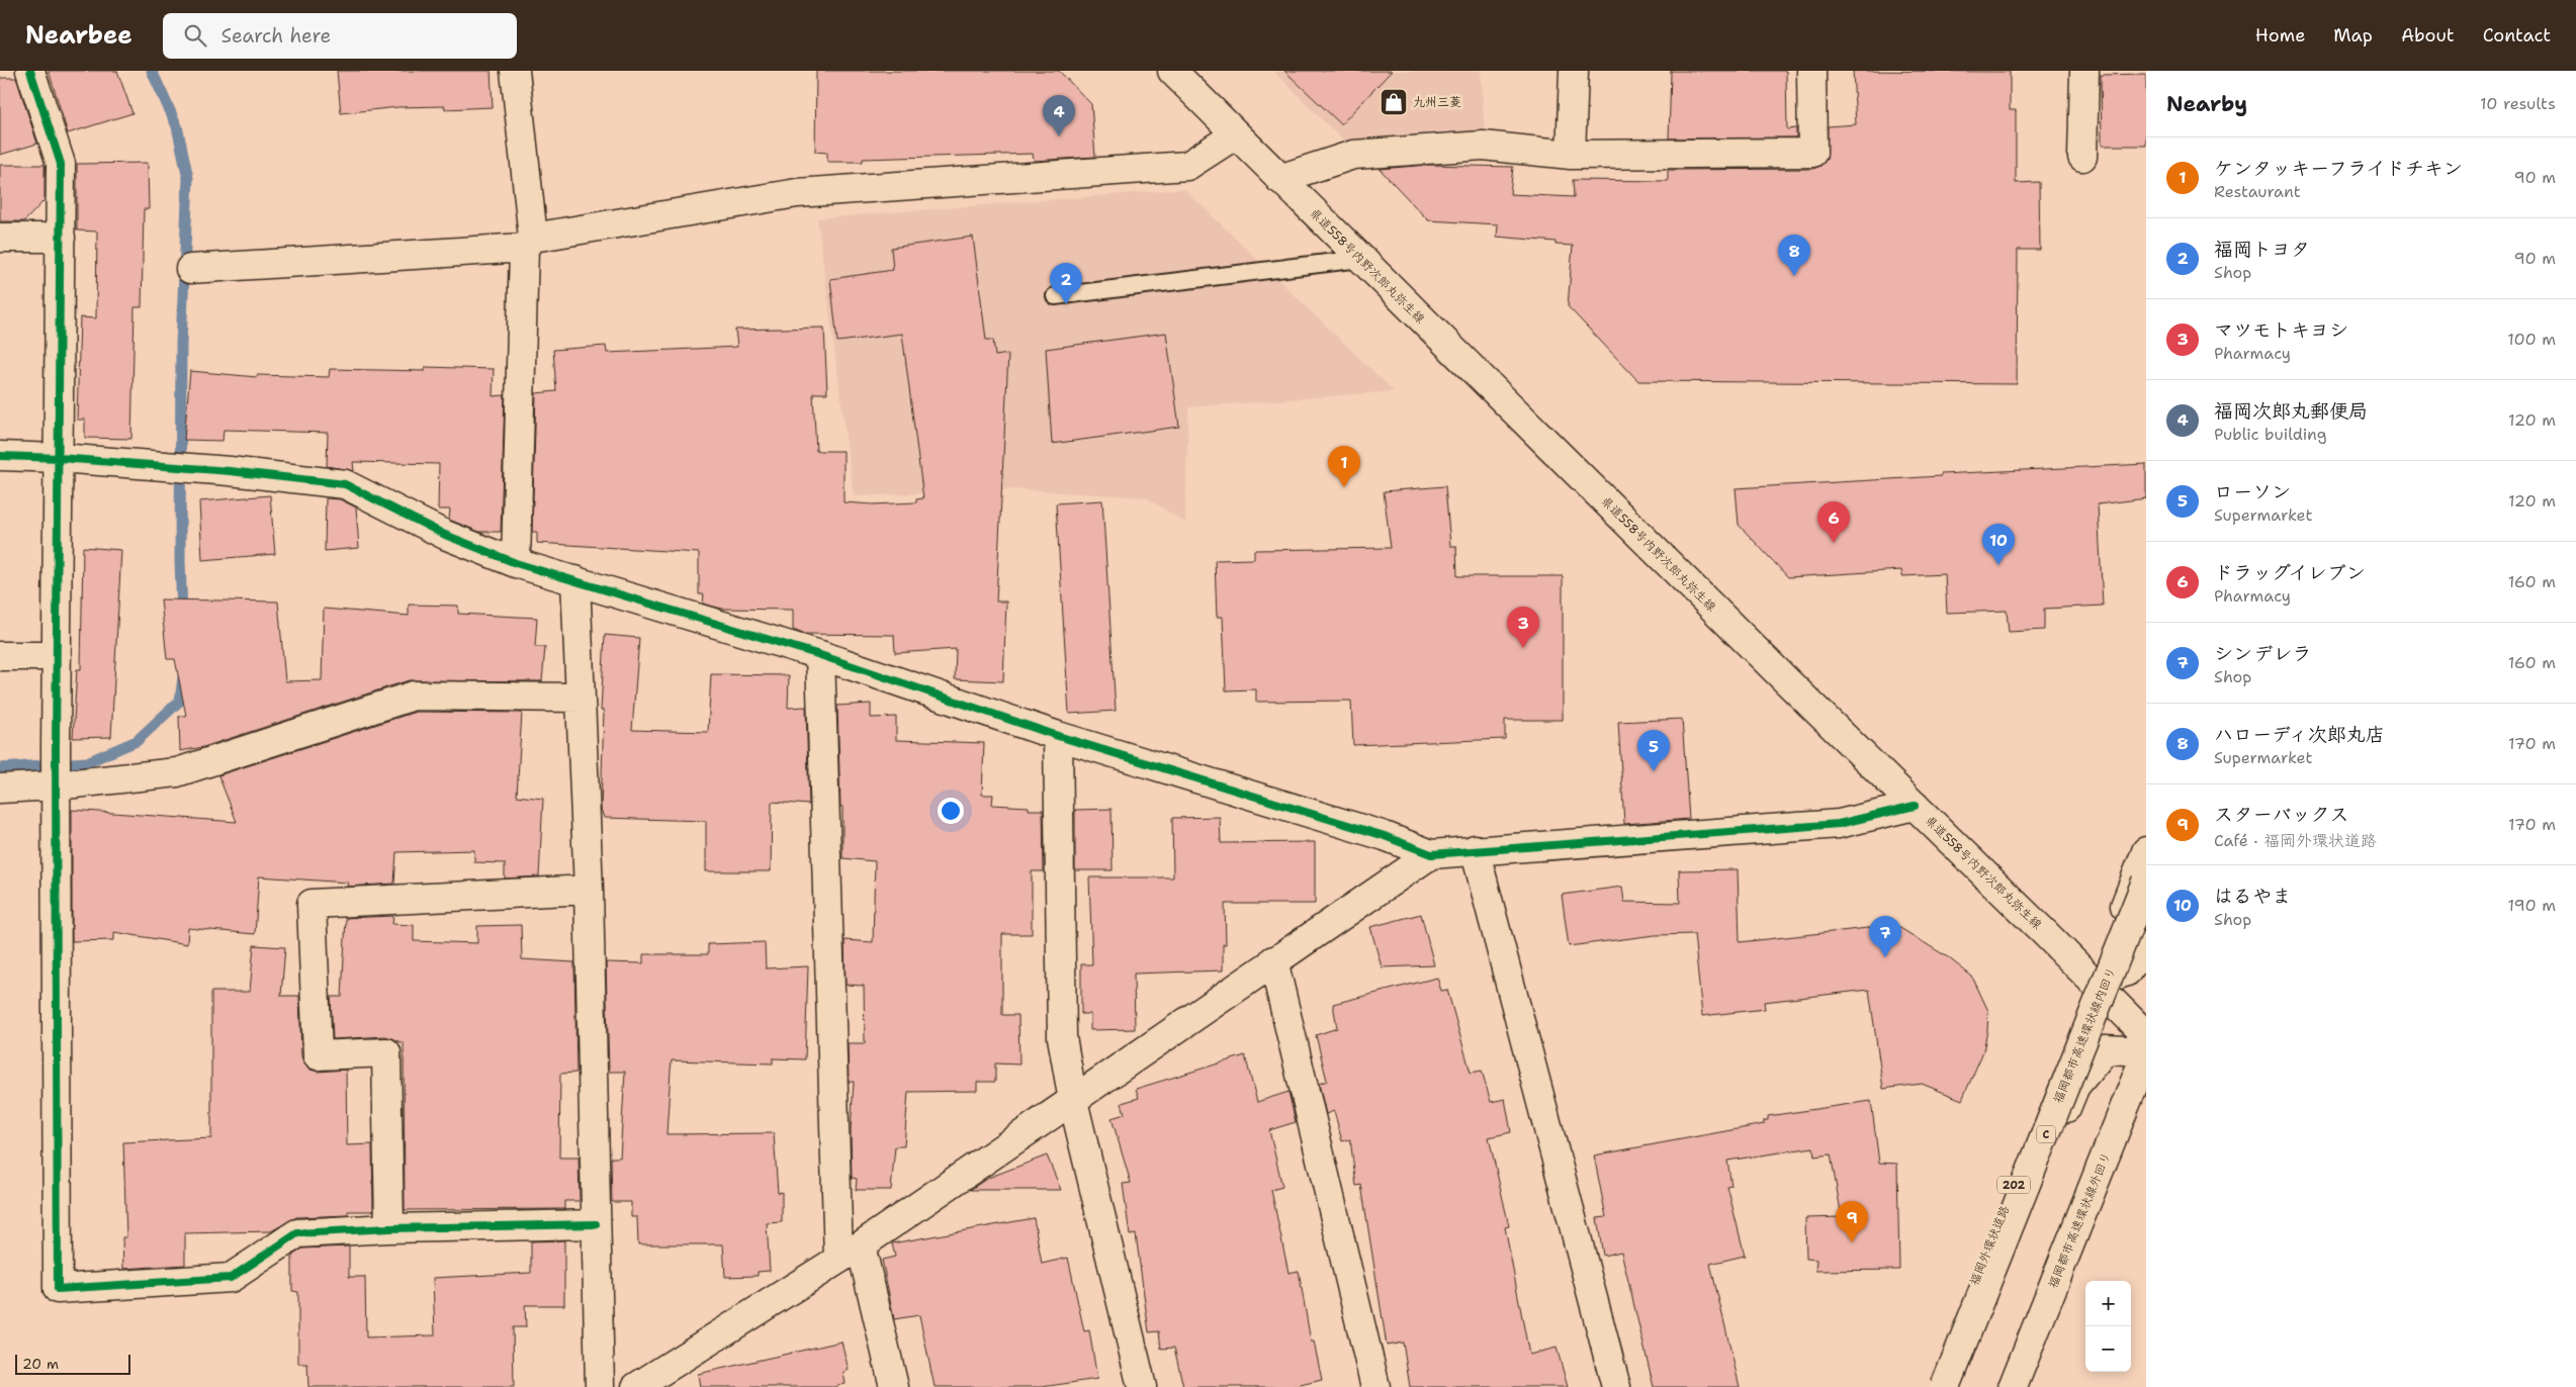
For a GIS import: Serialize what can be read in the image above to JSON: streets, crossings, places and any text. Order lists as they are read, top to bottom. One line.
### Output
{"streets":{"main road":["県道558号内野次郎丸弥生線","福岡都市高速環状線内回り","C","202","福岡都市高速環状線外回り","福岡外環状道路"]},"crossings":[["県道558号内野次郎丸弥生線","福岡外環状道路"]],"places":{"shop":["九州三菱"]},"scale_bar":"20 m","page":{"header":"Nearbee","search":"Search here","nav":["Home","Map","About","Contact"],"heading":["Nearby","10 results"],"pins":["4","8","2","1","6","10","3","5","7","9"],"list":[{"mark":"1","name":"ケンタッキーフライドチキン","note":"Restaurant","value":"90 m"},{"mark":"2","name":"福岡トヨタ","note":"Shop","value":"90 m"},{"mark":"3","name":"マツモトキヨシ","note":"Pharmacy","value":"100 m"},{"mark":"4","name":"福岡次郎丸郵便局","note":"Public building","value":"120 m"},{"mark":"5","name":"ローソン","note":"Supermarket","value":"120 m"},{"mark":"6","name":"ドラッグイレブン","note":"Pharmacy","value":"160 m"},{"mark":"7","name":"シンデレラ","note":"Shop","value":"160 m"},{"mark":"8","name":"ハローディ次郎丸店","note":"Supermarket","value":"170 m"},{"mark":"9","name":"スターバックス","note":"Café · 福岡外環状道路","value":"170 m"},{"mark":"10","name":"はるやま","note":"Shop","value":"190 m"}],"map_buttons":["+","−"],"scale":"20 m"}}
